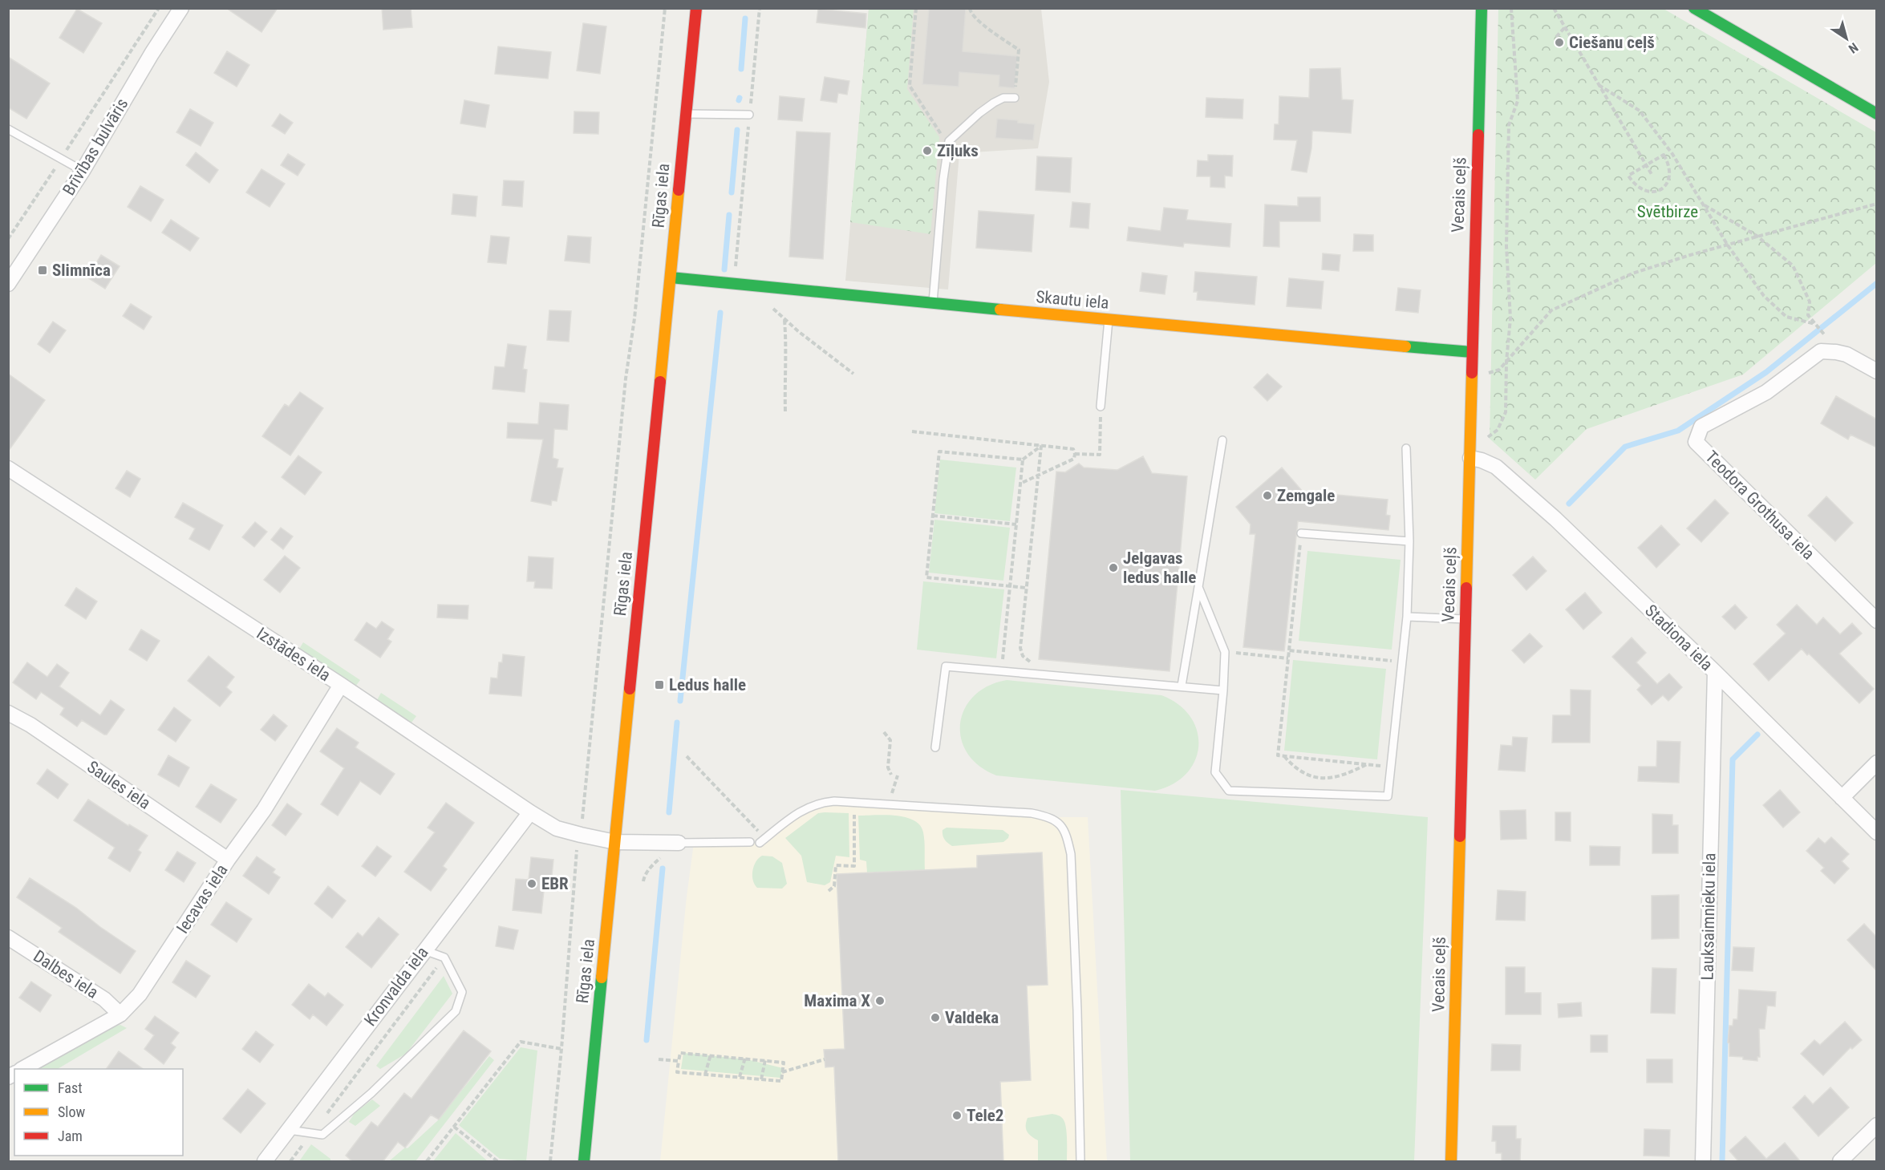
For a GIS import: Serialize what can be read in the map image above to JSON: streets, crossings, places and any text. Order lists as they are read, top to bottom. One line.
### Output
{"streets":{"street":["Brīvības bulvāris","Vecais ceļš","Rīgas iela","Skautu iela","Teodora Grothusa iela","Stadiona iela","Izstādes iela","Saules iela","Iecavas iela","Lauksaimnieku iela","Dalbes iela","Kronvalda iela"]},"crossings":[["Vecais ceļš","Skautu iela"],["Vecais ceļš","Stadiona iela"],["Rīgas iela","Skautu iela"],["Rīgas iela","Izstādes iela"],["Stadiona iela","Lauksaimnieku iela"],["Izstādes iela","Iecavas iela"],["Izstādes iela","Kronvalda iela"],["Saules iela","Iecavas iela"],["Iecavas iela","Dalbes iela"]],"parks":["Svētbirze"],"places":{"other":["Ciešanu ceļš","Zīļuks","Zemgale","Jelgavas ledus halle","EBR","Maxima X","Valdeka","Tele2"],"transit":["Slimnīca","Ledus halle"]},"legend":["Fast","Slow","Jam"],"north":"bottom right"}
